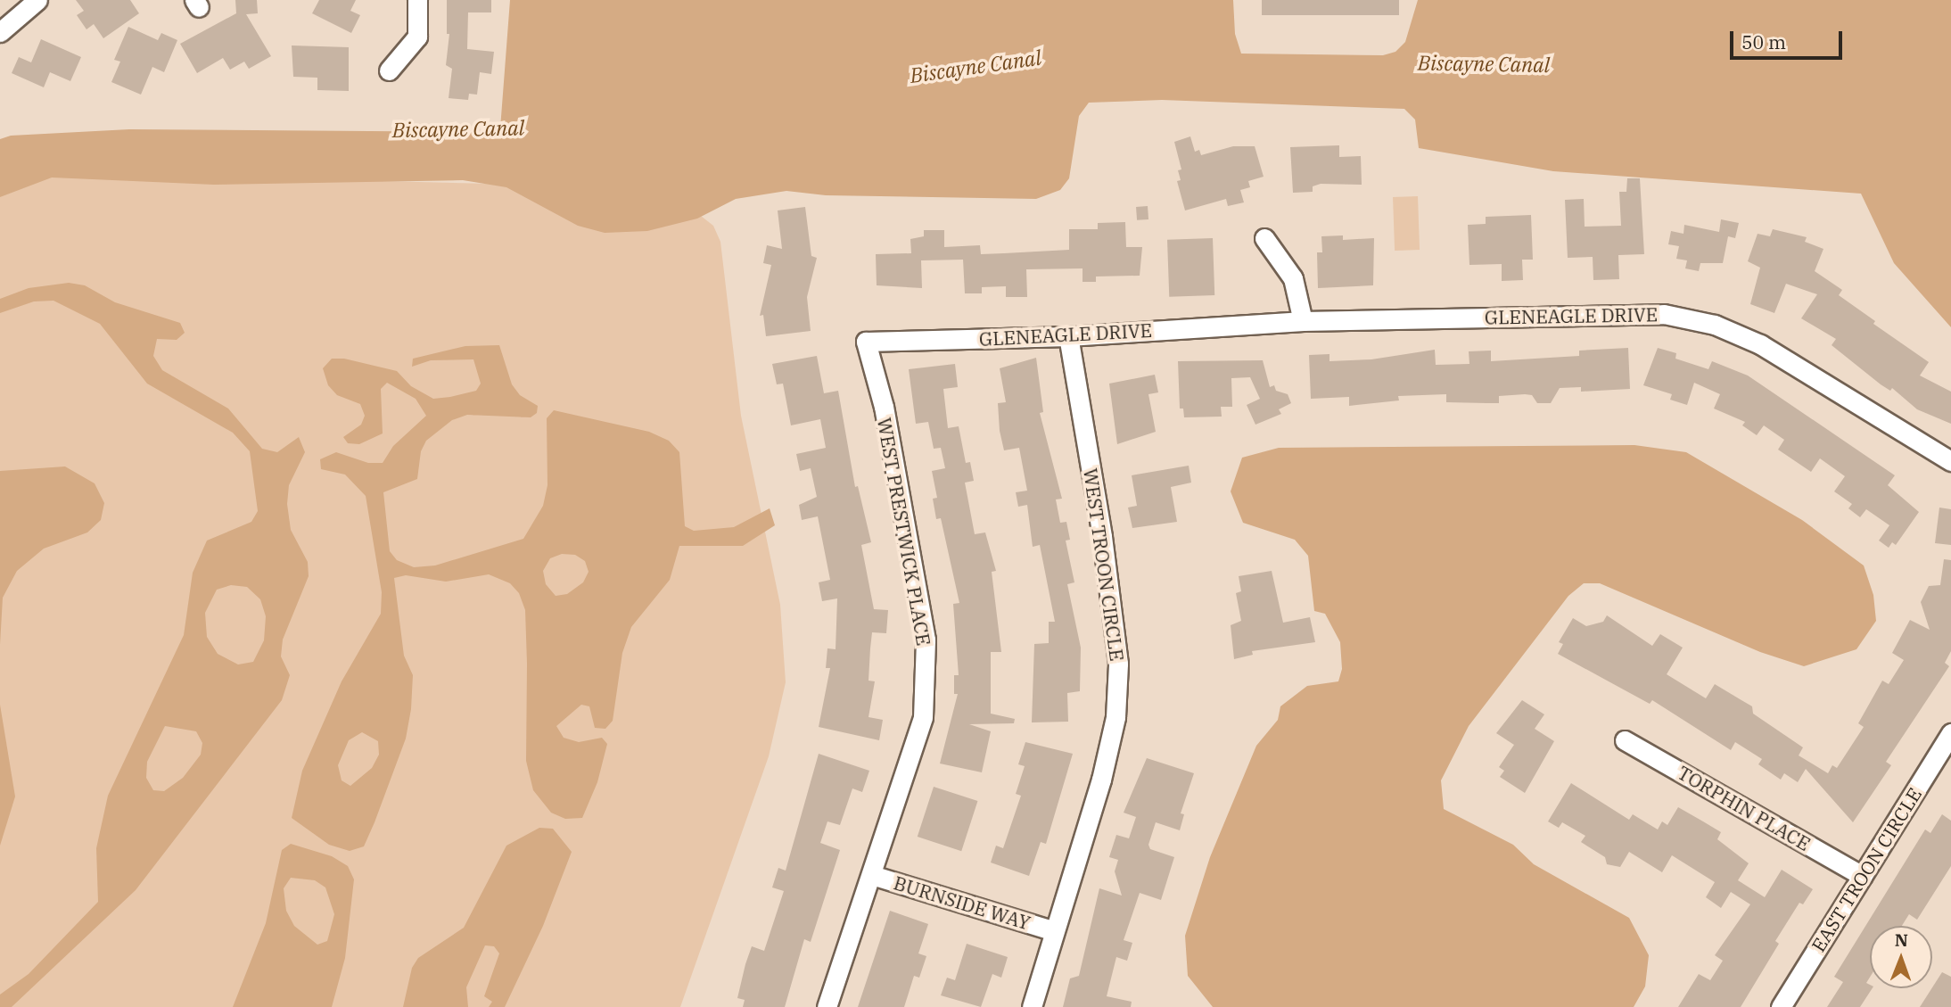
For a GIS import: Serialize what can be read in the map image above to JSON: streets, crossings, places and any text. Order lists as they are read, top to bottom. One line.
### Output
{"streets":{"street":["GLENEAGLE DRIVE","WEST PRESTWICK PLACE","WEST TROON CIRCLE","TORPHIN PLACE","EAST TROON CIRCLE","BURNSIDE WAY"]},"crossings":[["GLENEAGLE DRIVE","WEST PRESTWICK PLACE"],["GLENEAGLE DRIVE","WEST TROON CIRCLE"],["WEST PRESTWICK PLACE","BURNSIDE WAY"],["WEST TROON CIRCLE","BURNSIDE WAY"],["TORPHIN PLACE","EAST TROON CIRCLE"]],"water":["Biscayne Canal"],"scale_bar":"50 m","north":"top"}
